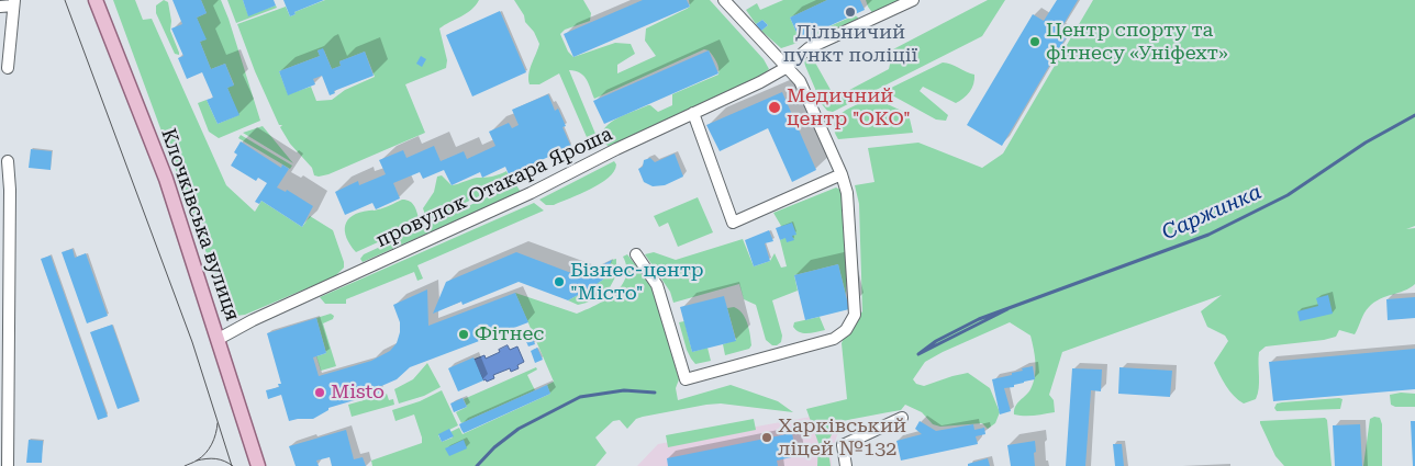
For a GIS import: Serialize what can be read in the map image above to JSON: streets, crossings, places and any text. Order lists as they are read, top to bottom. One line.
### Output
{"streets":{"main road":["Клочківська вулиця"],"street":["провулок Отакара Яроша"]},"crossings":[["провулок Отакара Яроша","Клочківська вулиця"]],"water":["Саржинка"],"places":["Дільничий пункт поліції","Центр спорту та фітнесу «Уніфехт»","Медичний центр \"ОКО\"","Бізнес-центр \"Місто\"","Фітнес","Misto","Харківський ліцей №132"]}
